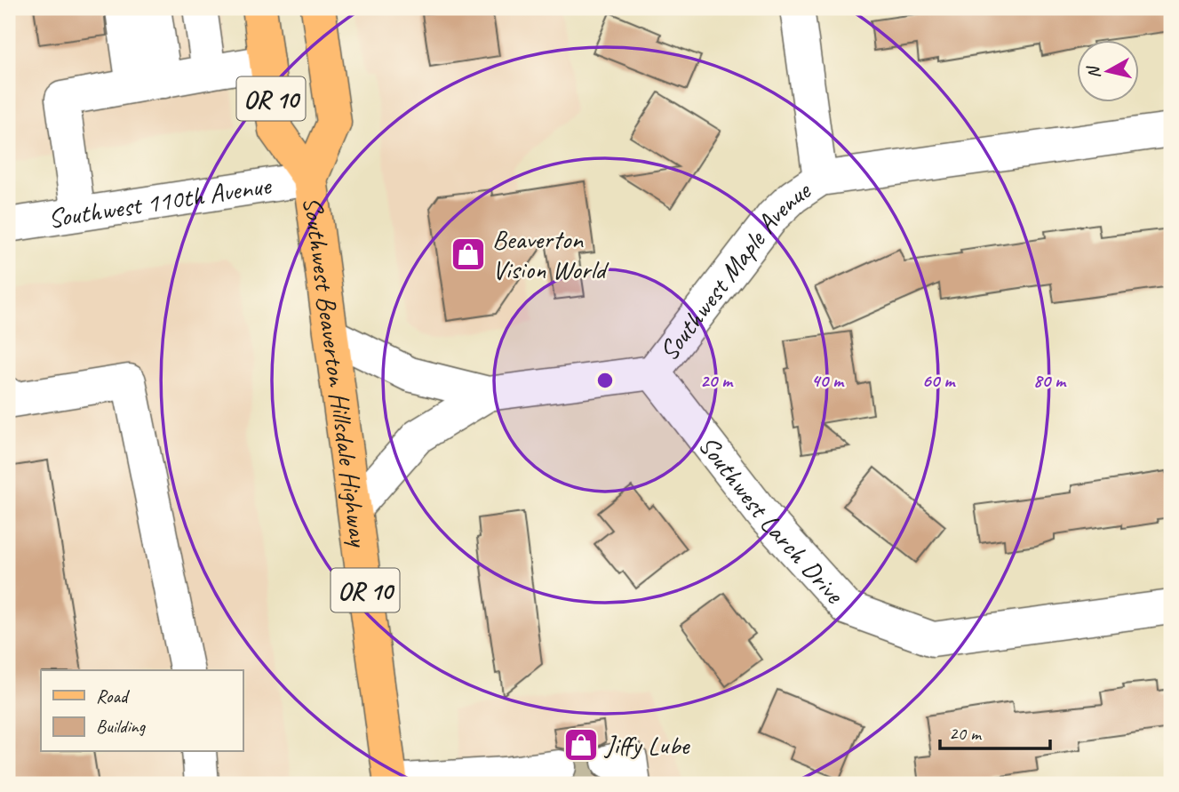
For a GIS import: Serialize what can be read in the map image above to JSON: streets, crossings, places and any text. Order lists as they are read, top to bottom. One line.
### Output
{"streets":{"main road":["OR 10","Southwest Beaverton Hillsdale Highway"],"street":["Southwest 110th Avenue","Southwest Maple Avenue","Southwest Larch Drive"]},"crossings":[["Southwest 110th Avenue","Southwest Beaverton Hillsdale Highway"],["Southwest Maple Avenue","Southwest Beaverton Hillsdale Highway"],["Southwest Maple Avenue","Southwest Larch Drive"]],"places":{"shop":["Beaverton Vision World","Jiffy Lube"]},"legend":["Road","Building"],"scale_bar":"20 m","north":"left","rings":["20 m","40 m","60 m","80 m"]}
